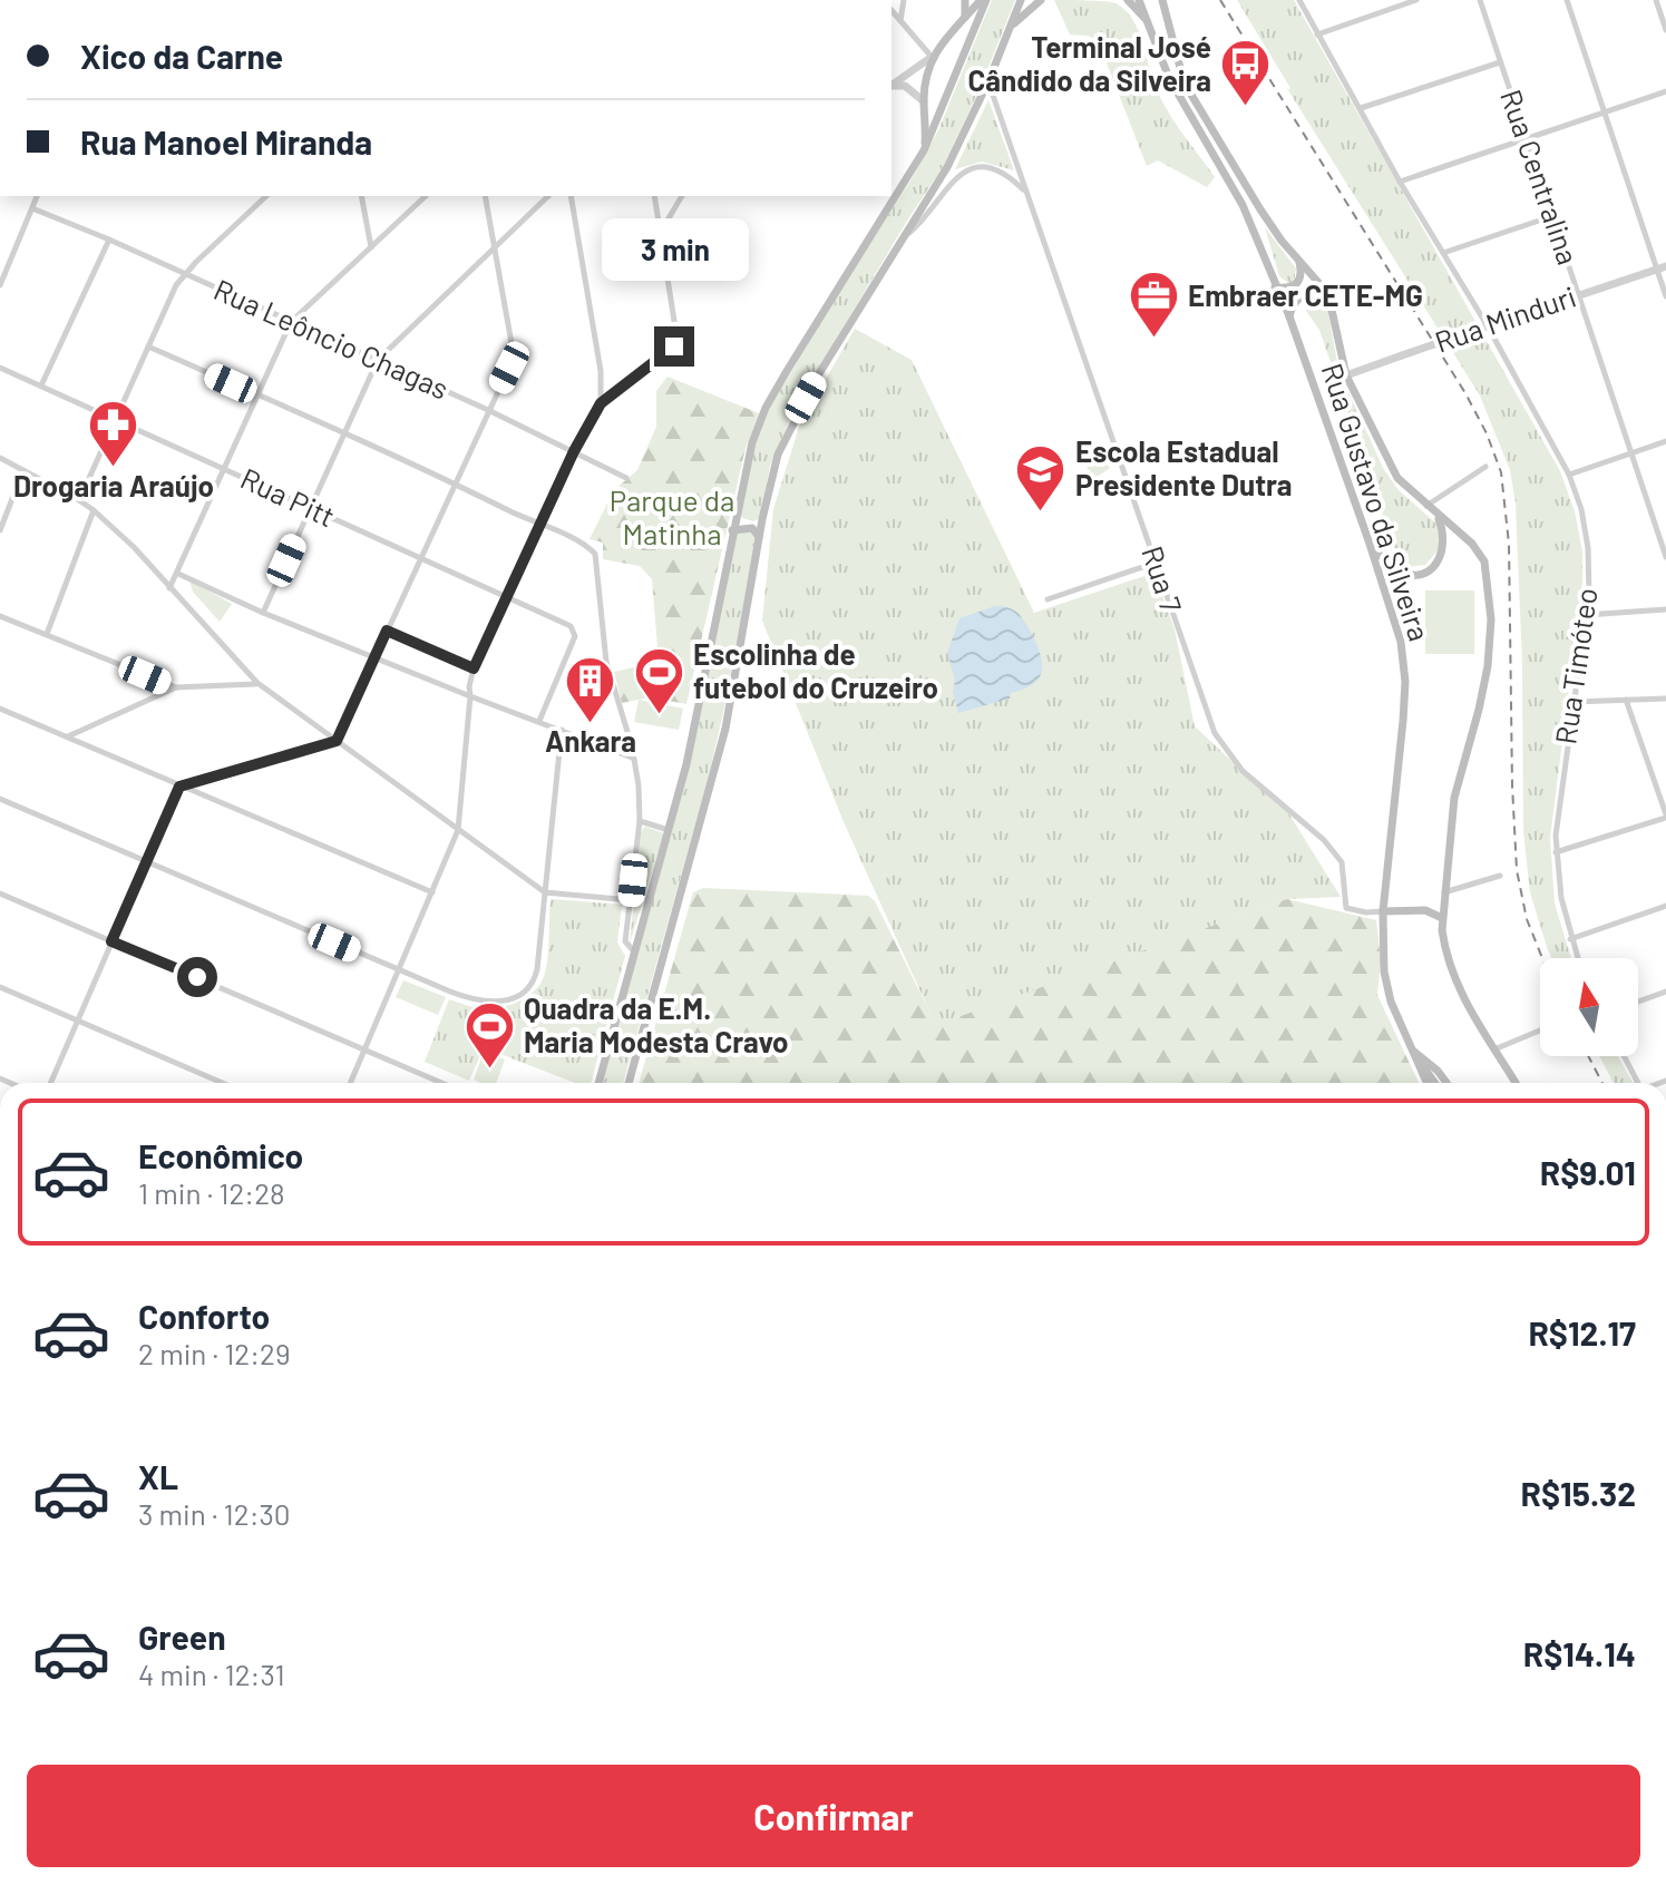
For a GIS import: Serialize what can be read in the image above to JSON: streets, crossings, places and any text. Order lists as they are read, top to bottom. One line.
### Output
{"streets":{"main road":["Rua Gustavo da Silveira"],"street":["Rua Centralina","Rua Minduri","Rua Leôncio Chagas","Rua Pitt","Rua 7","Rua Timóteo"]},"crossings":[["Rua Centralina","Rua Minduri"],["Rua Minduri","Rua Timóteo"],["Rua Gustavo da Silveira","Rua 7"]],"parks":["Parque da Matinha"],"places":{"bus stop":["Terminal José Cândido da Silveira"],"office":["Embraer CETE-MG"],"pharmacy":["Drogaria Araújo"],"school or university":["Escola Estadual Presidente Dutra"],"sports":["Escolinha de futebol do Cruzeiro","Quadra da E.M. Maria Modesta Cravo"],"building":["Ankara"]},"north":"top","page":{"banner":["Xico da Carne","Rua Manoel Miranda"],"bubble":"3 min","list":[{"name":"Econômico","note":"1 min · 12:28","value":"R$9.01"},{"name":"Conforto","note":"2 min · 12:29","value":"R$12.17"},{"name":"XL","note":"3 min · 12:30","value":"R$15.32"},{"name":"Green","note":"4 min · 12:31","value":"R$14.14"}],"buttons":"Confirmar"}}
